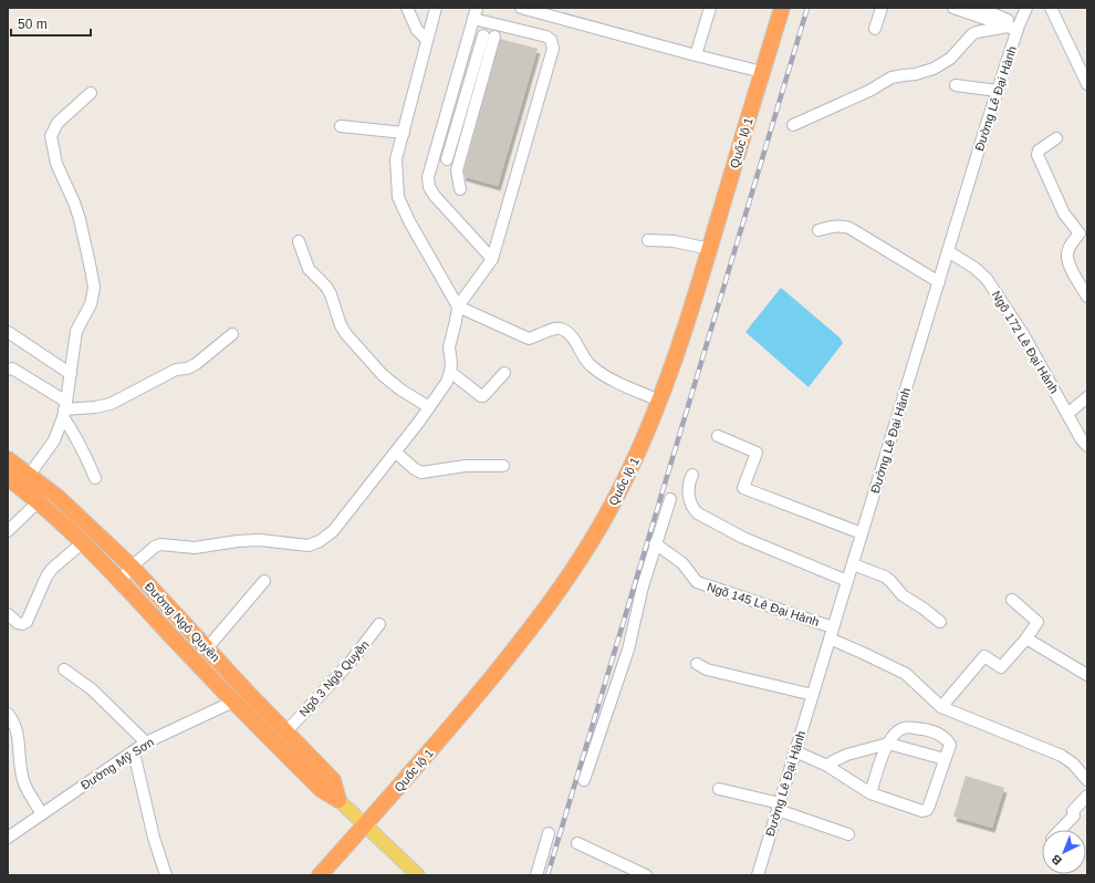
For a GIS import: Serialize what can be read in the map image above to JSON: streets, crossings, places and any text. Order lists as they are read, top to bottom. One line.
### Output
{"streets":{"highway":["Quốc lộ 1","Đường Ngô Quyền"],"street":["Đường Lê Đại Hành","Ngõ 172 Lê Đại Hành","Ngõ 145 Lê Đại Hành","Ngõ 3 Ngô Quyền","Đường Mỹ Sơn"]},"crossings":[["Đường Lê Đại Hành","Ngõ 172 Lê Đại Hành"],["Đường Lê Đại Hành","Ngõ 145 Lê Đại Hành"],["Quốc lộ 1","Đường Ngô Quyền"],["Đường Ngô Quyền","Ngõ 3 Ngô Quyền"],["Đường Ngô Quyền","Đường Mỹ Sơn"]],"scale_bar":"50 m","north":"bottom left"}
